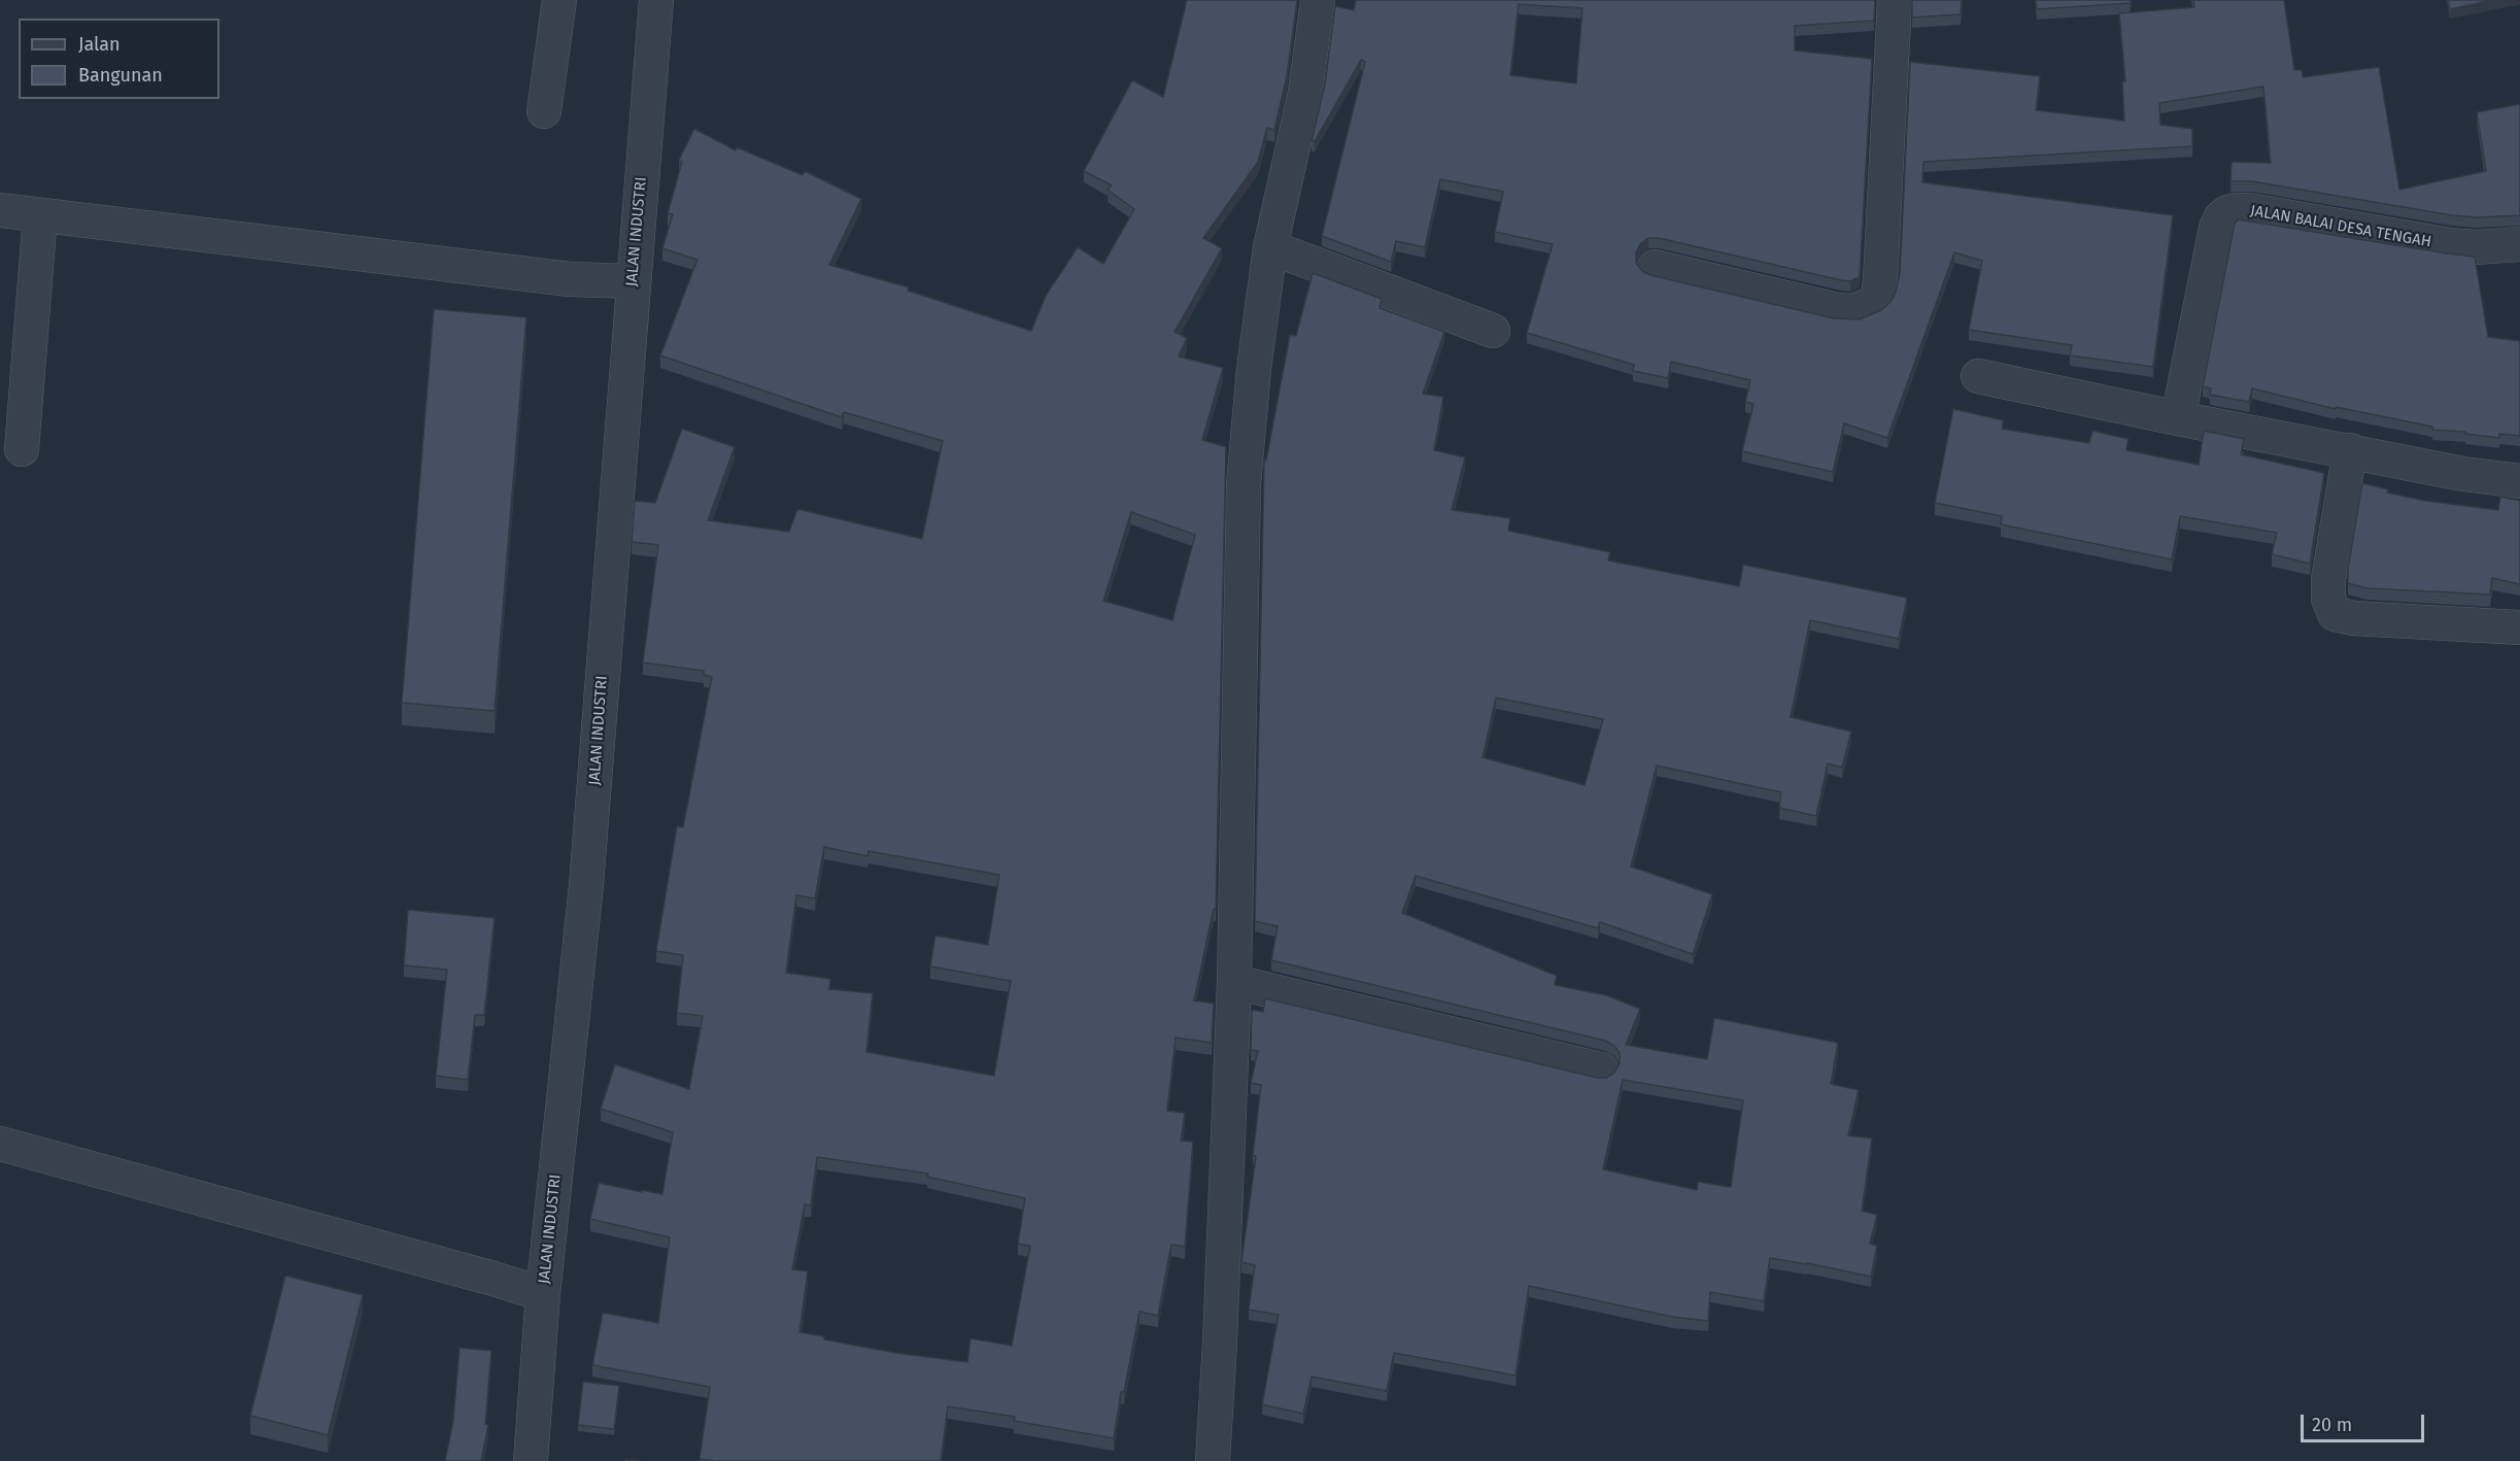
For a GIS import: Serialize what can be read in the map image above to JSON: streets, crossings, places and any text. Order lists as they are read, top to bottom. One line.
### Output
{"streets":{"street":["JALAN BALAI DESA TENGAH","JALAN INDUSTRI"]},"legend":["Jalan","Bangunan"],"scale_bar":"20 m"}
